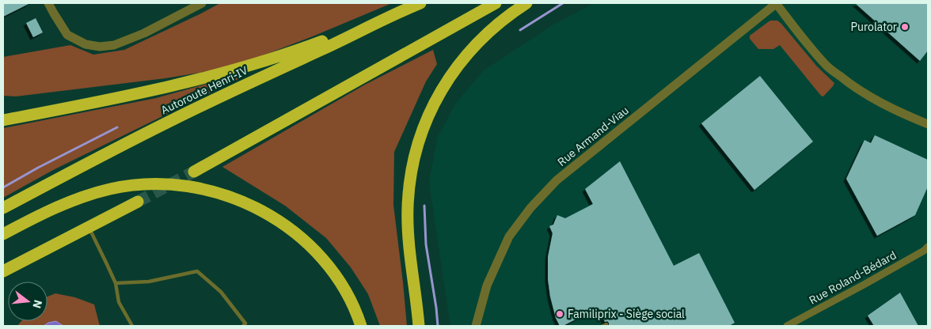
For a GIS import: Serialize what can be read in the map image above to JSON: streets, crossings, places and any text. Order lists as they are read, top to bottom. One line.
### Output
{"streets":{"highway":["Autoroute Henri-IV"],"street":["Rue Armand-Viau","Rue Roland-Bédard"]},"places":["Purolator","Familiprix - Siège social"],"north":"right"}
